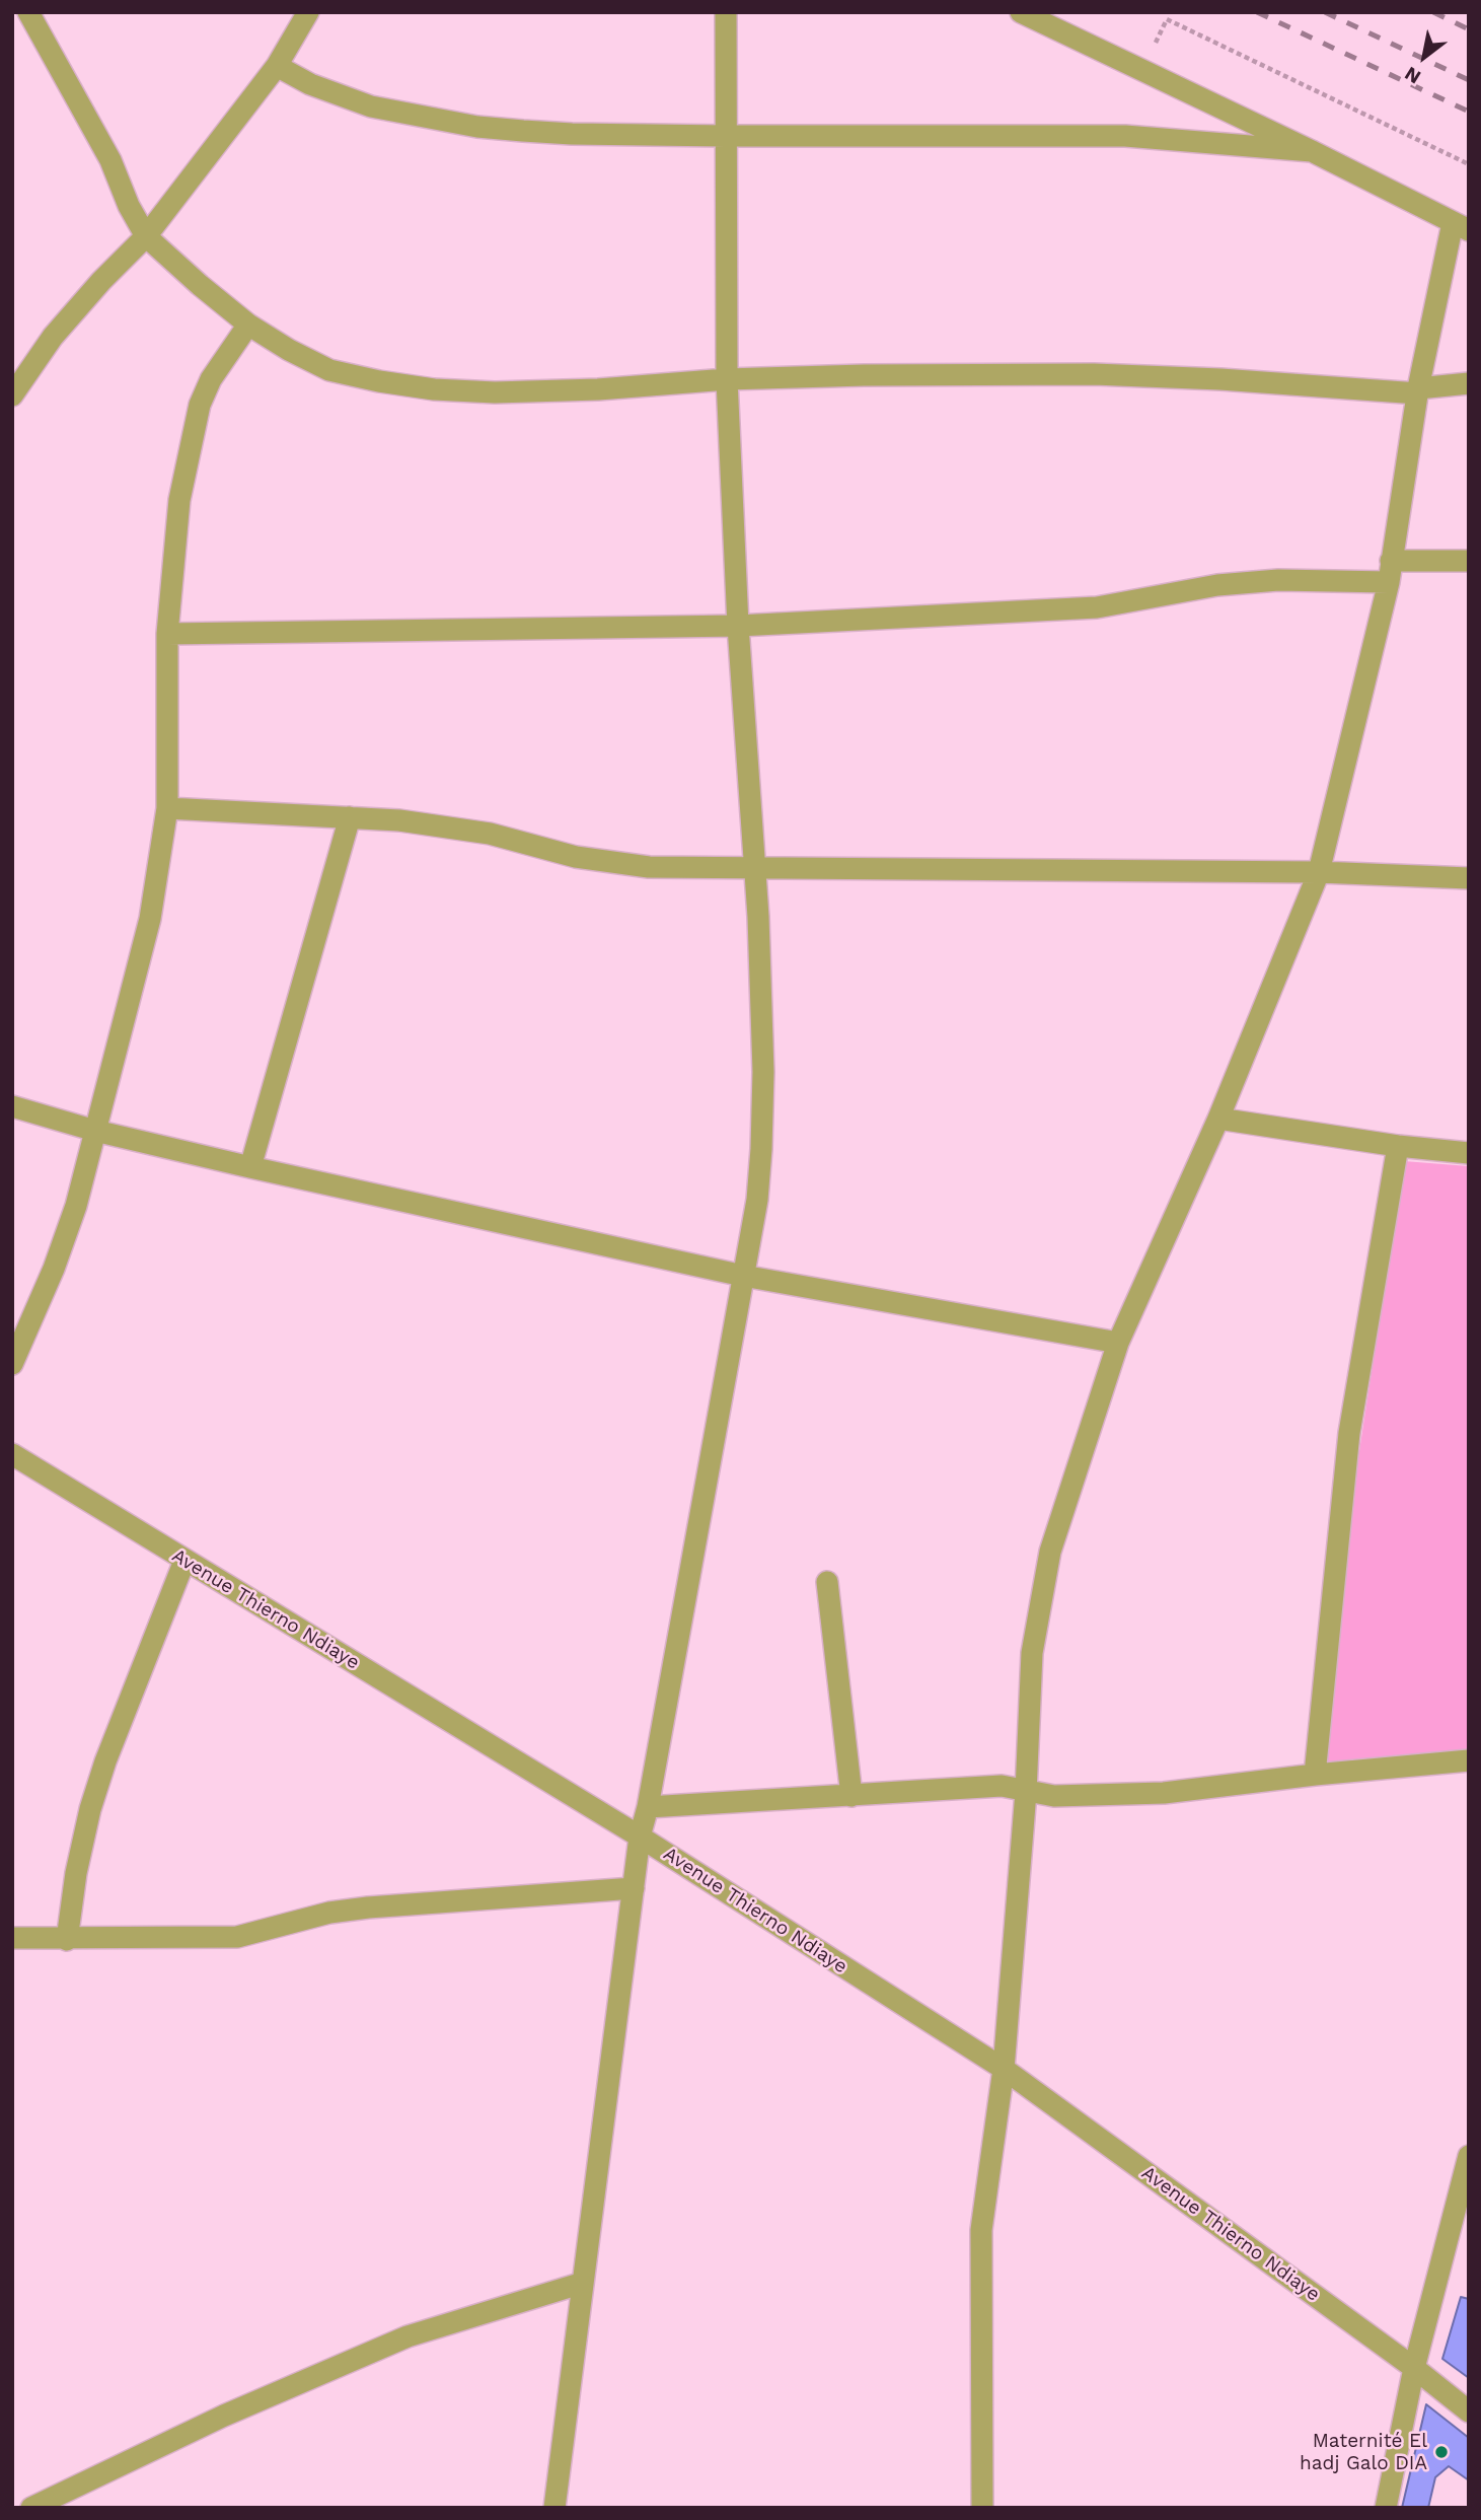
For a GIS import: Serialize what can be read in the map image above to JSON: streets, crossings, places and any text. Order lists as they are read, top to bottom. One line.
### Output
{"streets":{"street":["Avenue Thierno Ndiaye"]},"places":["Maternité El hadj Galo DIA"],"north":"bottom left"}
